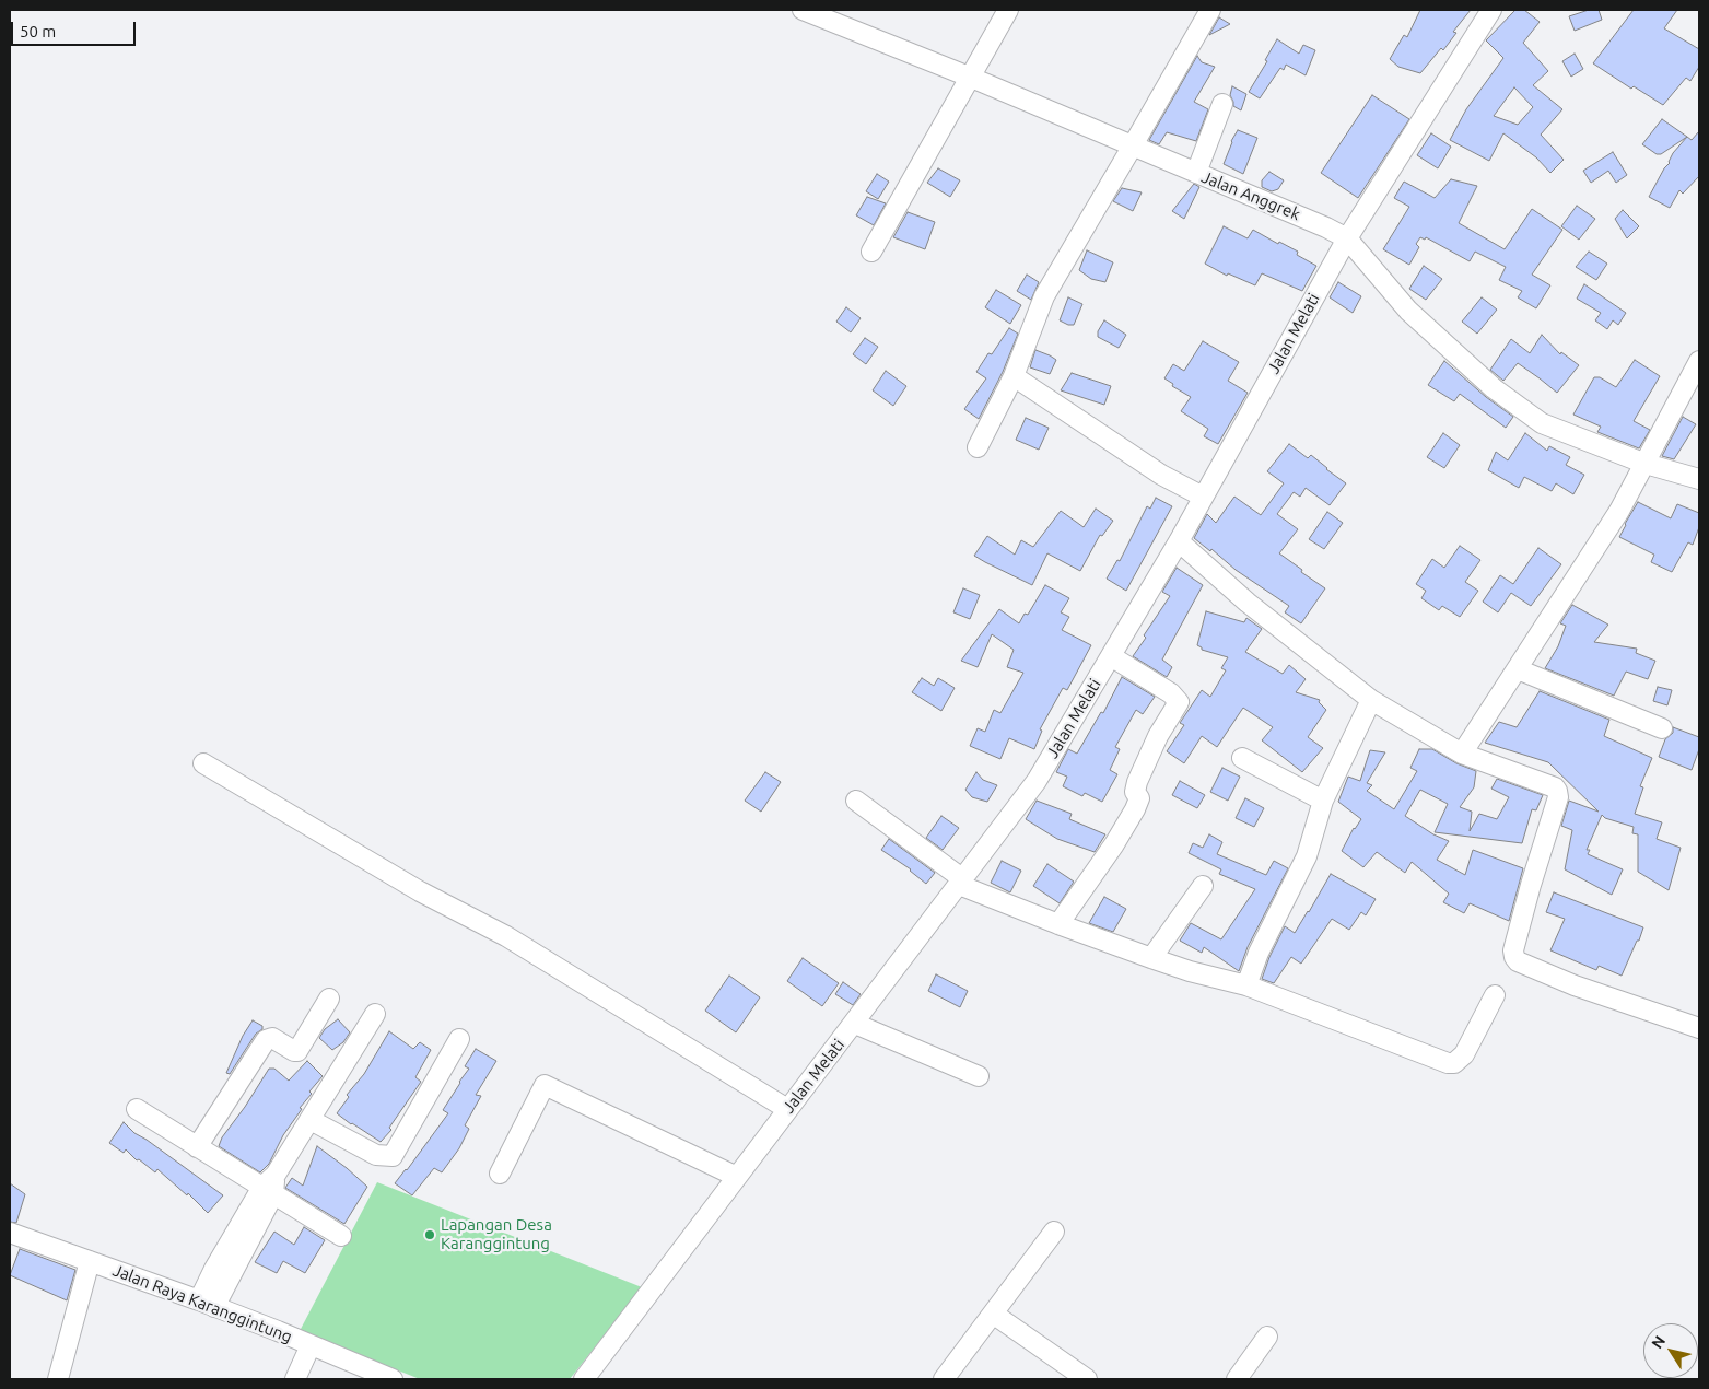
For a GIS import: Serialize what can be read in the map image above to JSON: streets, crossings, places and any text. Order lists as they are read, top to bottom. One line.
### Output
{"streets":{"street":["Jalan Anggrek","Jalan Melati","Jalan Raya Karanggintung"]},"crossings":[["Jalan Anggrek","Jalan Melati"]],"places":["Lapangan Desa Karanggintung"],"scale_bar":"50 m","north":"top left"}
